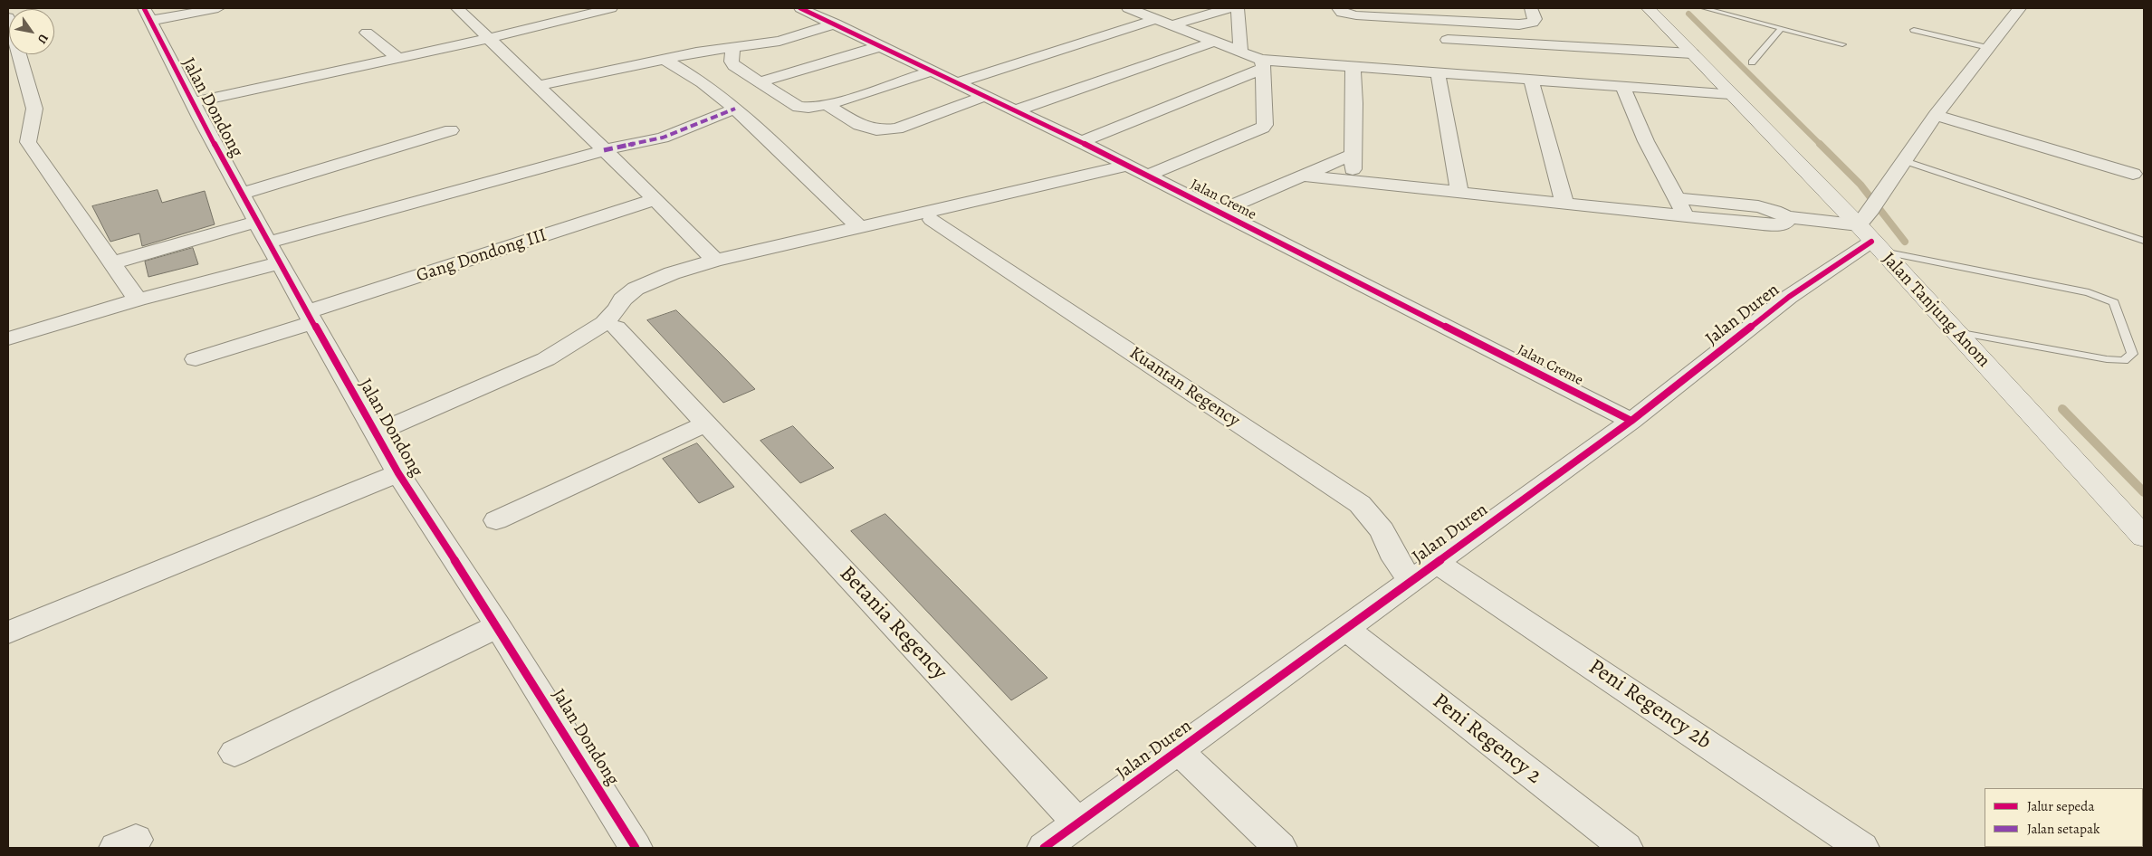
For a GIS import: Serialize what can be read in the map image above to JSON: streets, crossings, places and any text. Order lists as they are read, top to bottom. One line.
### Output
{"streets":{"main road":["Jalan Tanjung Anom"],"street":["Jalan Dondong","Jalan Creme","Gang Dondong III","Jalan Duren","Kuantan Regency","Betania Regency","Peni Regency 2b","Peni Regency 2"]},"crossings":[["Jalan Dondong","Gang Dondong III"],["Jalan Creme","Jalan Duren"],["Jalan Tanjung Anom","Jalan Duren"],["Jalan Duren","Kuantan Regency"],["Jalan Duren","Betania Regency"],["Jalan Duren","Peni Regency 2b"],["Jalan Duren","Peni Regency 2"]],"legend":["Jalur sepeda","Jalan setapak"],"north":"bottom right"}
